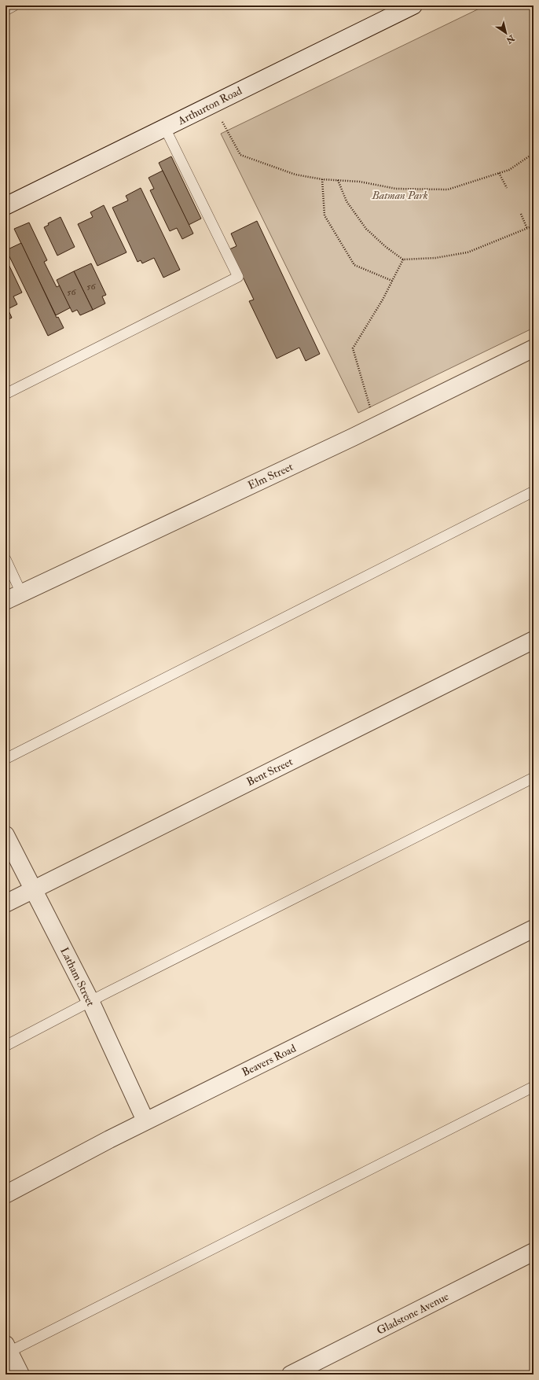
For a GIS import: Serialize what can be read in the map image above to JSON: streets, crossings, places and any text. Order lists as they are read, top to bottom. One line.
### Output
{"streets":{"street":["Arthurton Road","Elm Street","Bent Street","Latham Street","Beavers Road","Gladstone Avenue"]},"crossings":[["Bent Street","Latham Street"],["Latham Street","Beavers Road"]],"parks":["Batman Park"],"house_numbers":["56","56"],"north":"bottom right"}
